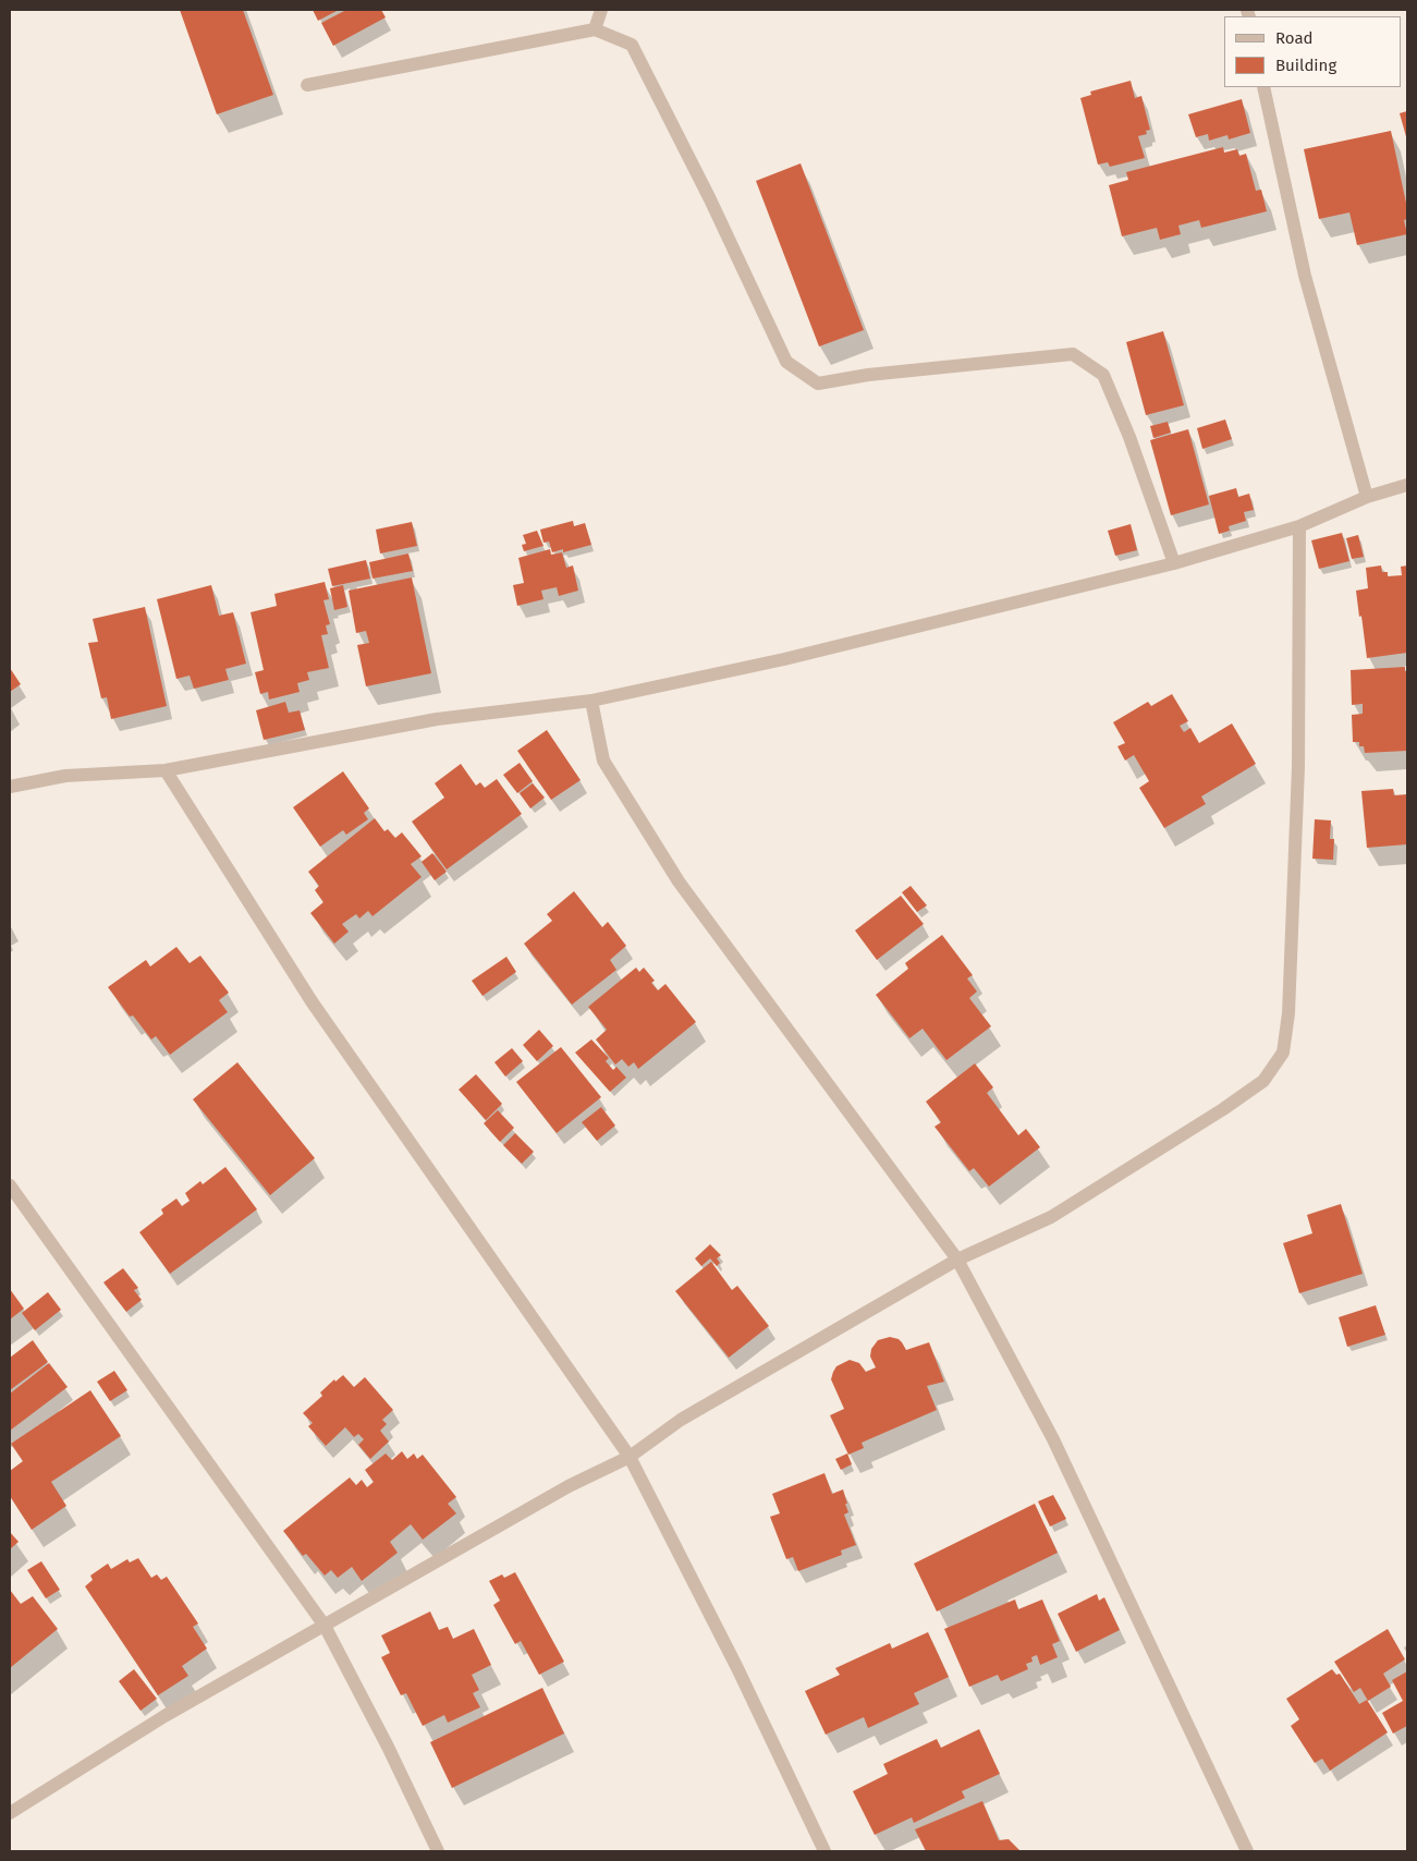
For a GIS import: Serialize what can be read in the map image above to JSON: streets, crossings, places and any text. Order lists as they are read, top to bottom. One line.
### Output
{"legend":["Road","Building"]}
